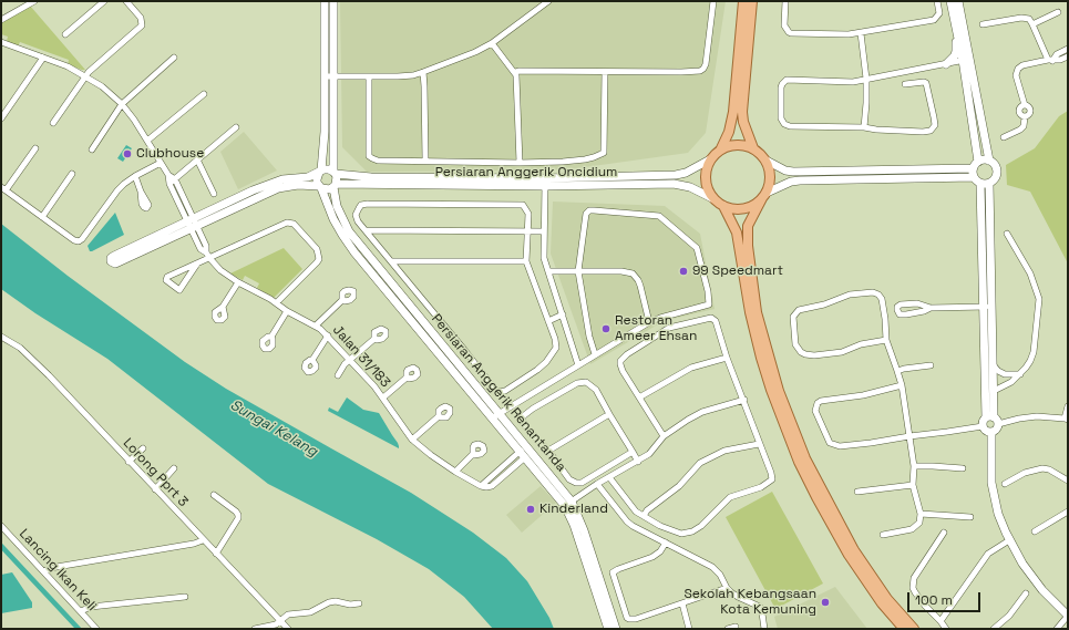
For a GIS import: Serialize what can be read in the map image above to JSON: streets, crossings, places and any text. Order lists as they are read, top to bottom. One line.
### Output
{"streets":{"main road":["Persiaran Anggerik Oncidium","Persiaran Anggerik Renantanda"],"street":["Jalan 31/183","Lorong Pprt 3","Lancing Ikan Keli"]},"crossings":[["Persiaran Anggerik Oncidium","Persiaran Anggerik Renantanda"]],"water":["Sungai Kelang"],"places":["Clubhouse","99 Speedmart","Restoran Ameer Ehsan","Kinderland","Sekolah Kebangsaan Kota Kemuning"],"scale_bar":"100 m"}
